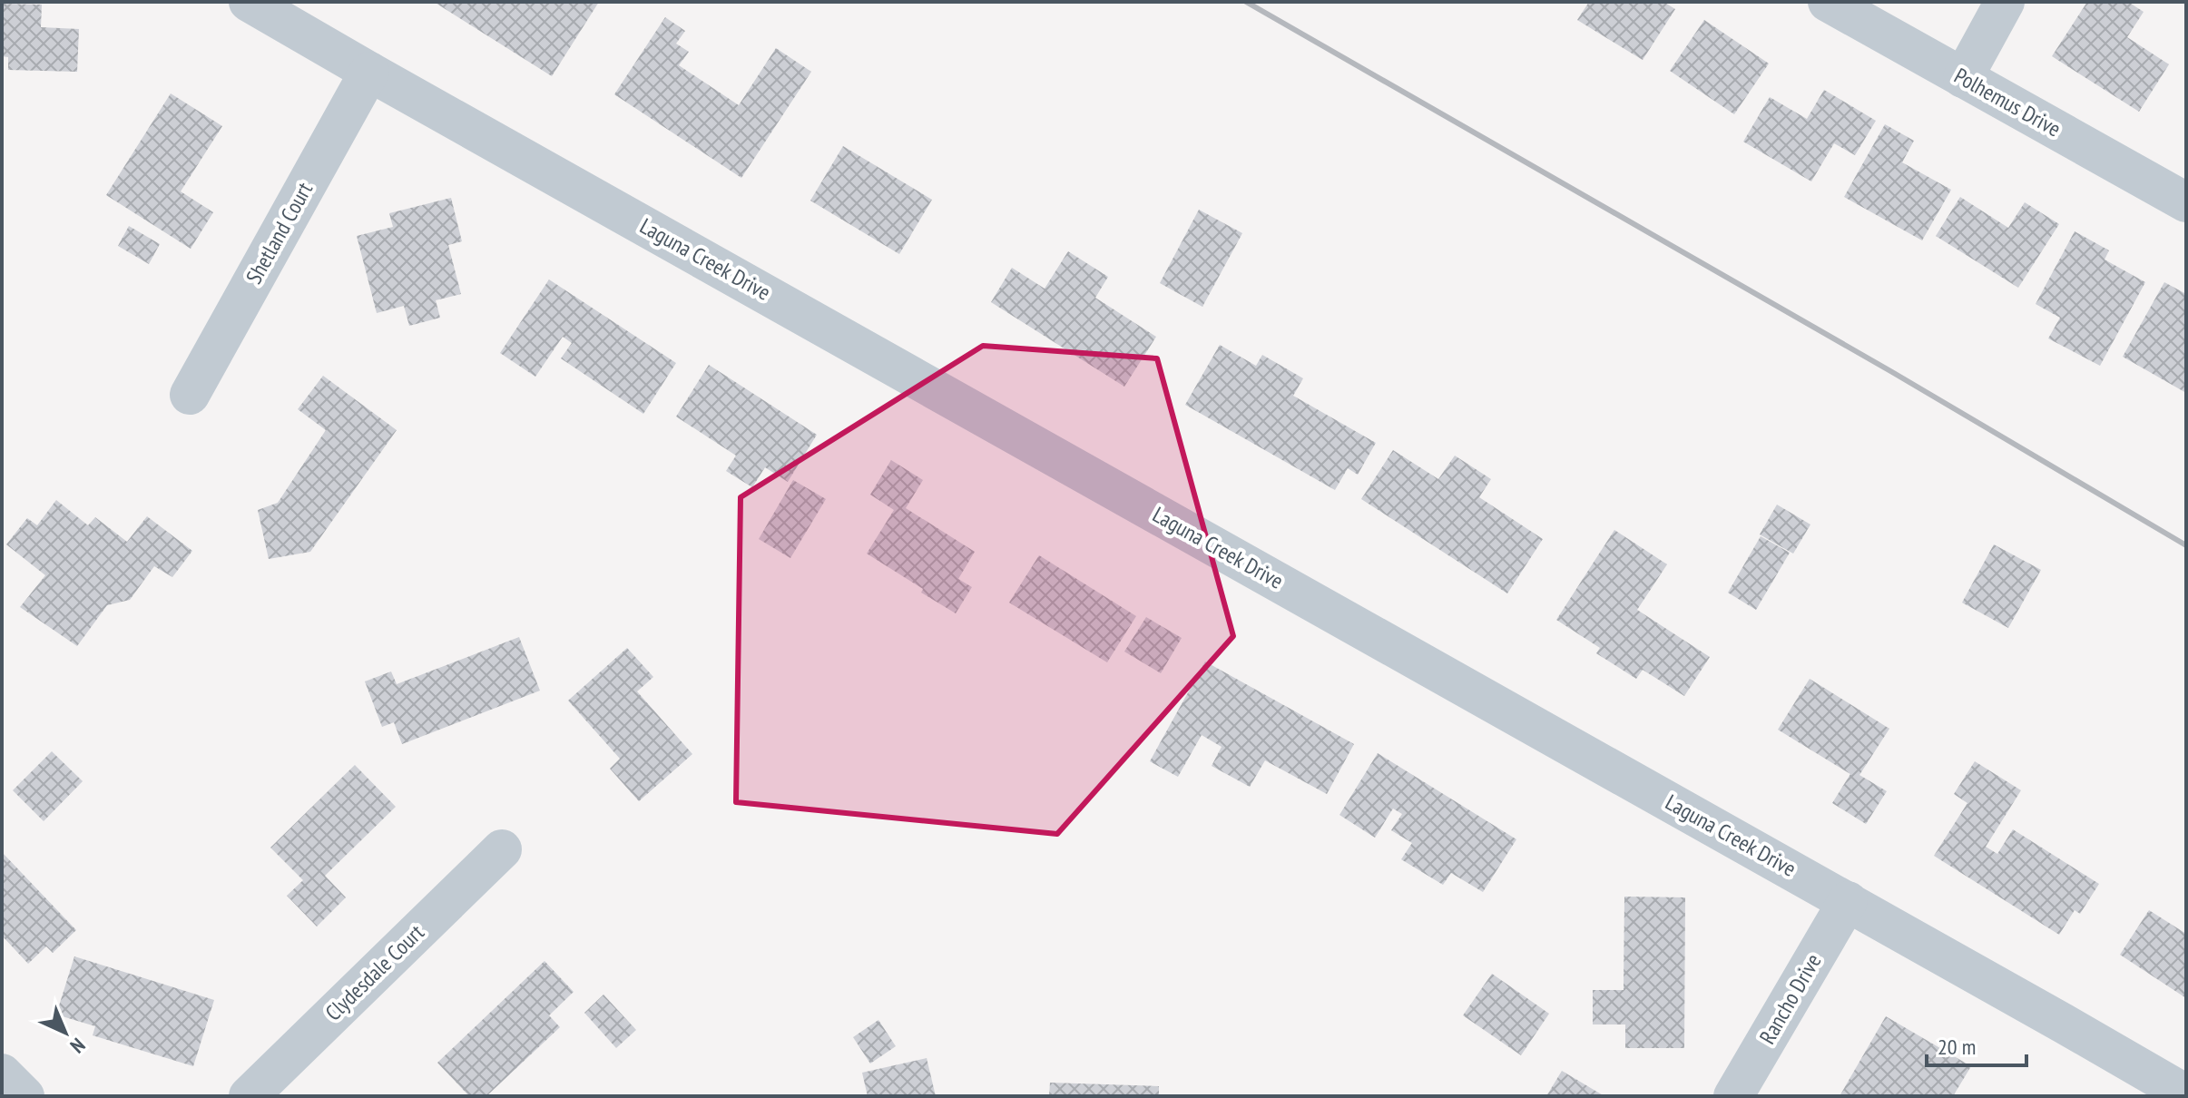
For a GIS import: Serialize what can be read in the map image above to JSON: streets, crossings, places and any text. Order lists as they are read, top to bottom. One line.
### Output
{"streets":{"street":["Polhemus Drive","Shetland Court","Laguna Creek Drive","Clydesdale Court","Rancho Drive"]},"crossings":[["Shetland Court","Laguna Creek Drive"],["Laguna Creek Drive","Rancho Drive"]],"scale_bar":"20 m","north":"bottom right"}
